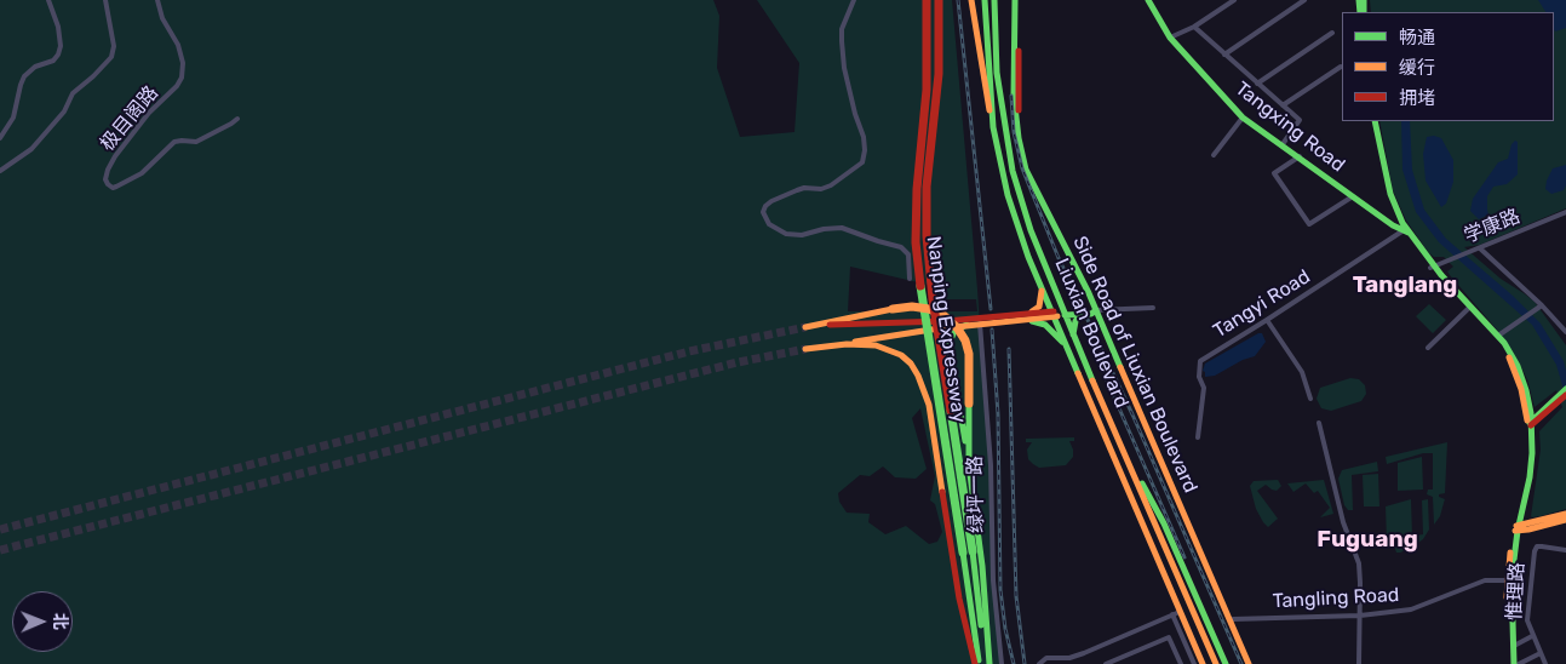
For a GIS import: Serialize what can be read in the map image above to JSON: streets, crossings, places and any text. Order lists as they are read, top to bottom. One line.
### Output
{"streets":{"main road":["Tangxing Road","Nanping Expressway","Liuxian Boulevard","Side Road of Liuxian Boulevard"],"street":["极目阁路","学康路","Tangyi Road","绿坪一路","惟理路","Tangling Road"]},"crossings":[["Tangxing Road","Tangyi Road"]],"districts":["Tanglang","Fuguang"],"legend":["畅通","缓行","拥堵"],"north":"right"}
